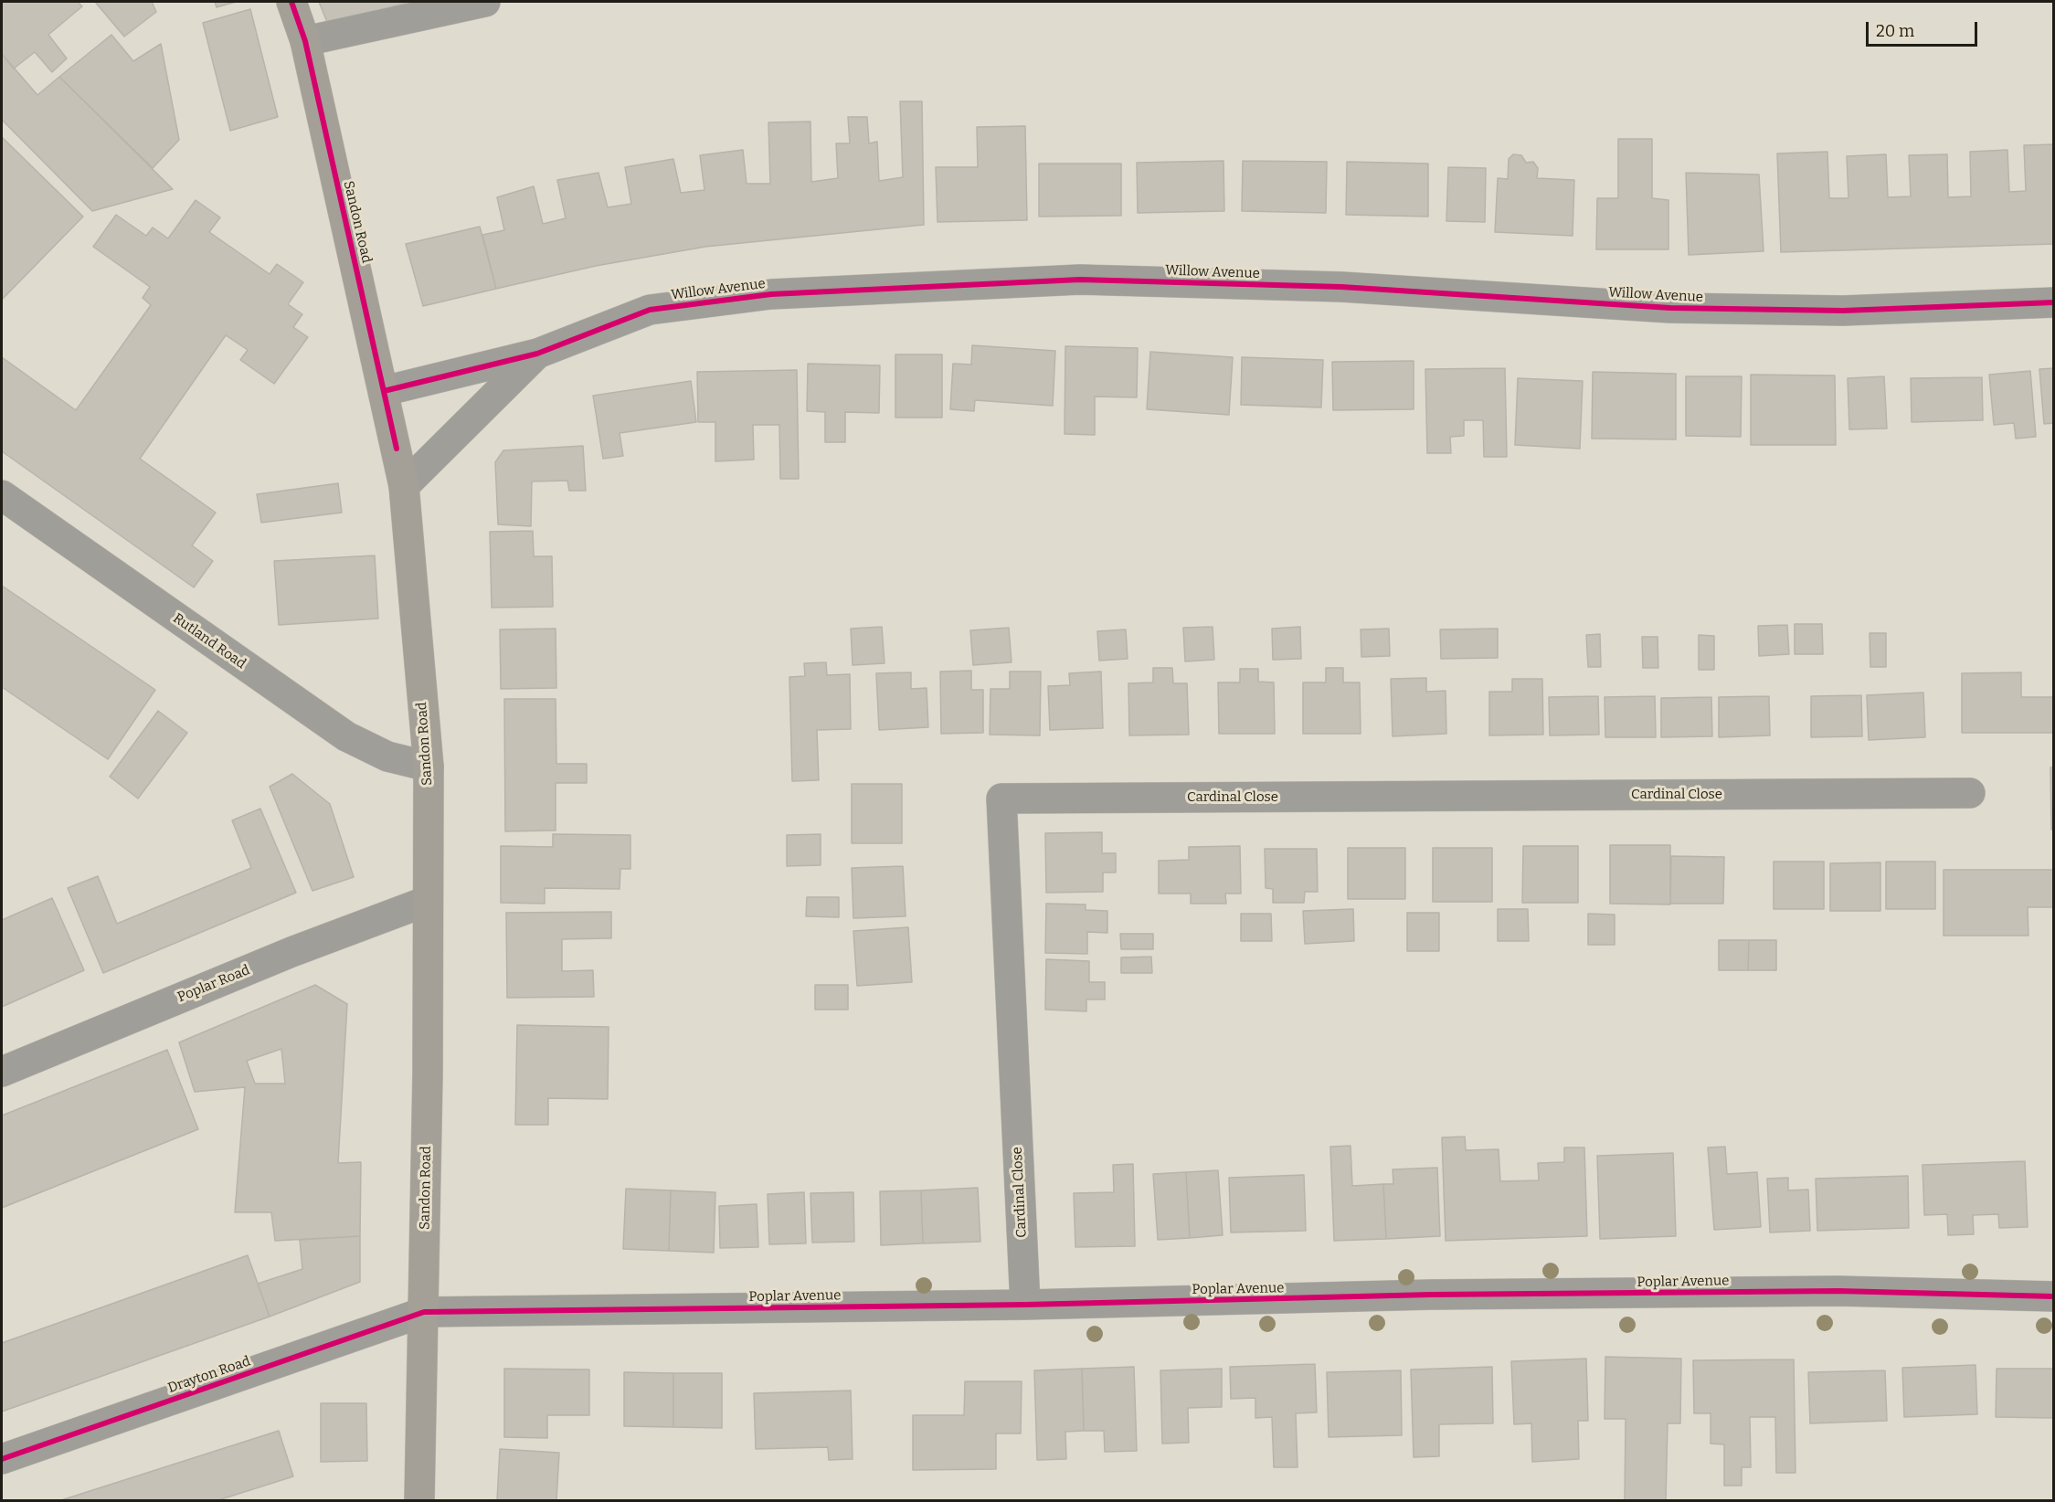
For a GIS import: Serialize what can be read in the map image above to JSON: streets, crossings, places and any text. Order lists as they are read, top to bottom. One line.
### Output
{"streets":{"main road":["Sandon Road"],"street":["Willow Avenue","Rutland Road","Cardinal Close","Poplar Road","Poplar Avenue","Drayton Road"]},"crossings":[["Sandon Road","Willow Avenue"],["Sandon Road","Rutland Road"],["Sandon Road","Poplar Road"],["Sandon Road","Poplar Avenue"],["Sandon Road","Drayton Road"],["Cardinal Close","Poplar Avenue"],["Poplar Avenue","Drayton Road"]],"scale_bar":"20 m"}
